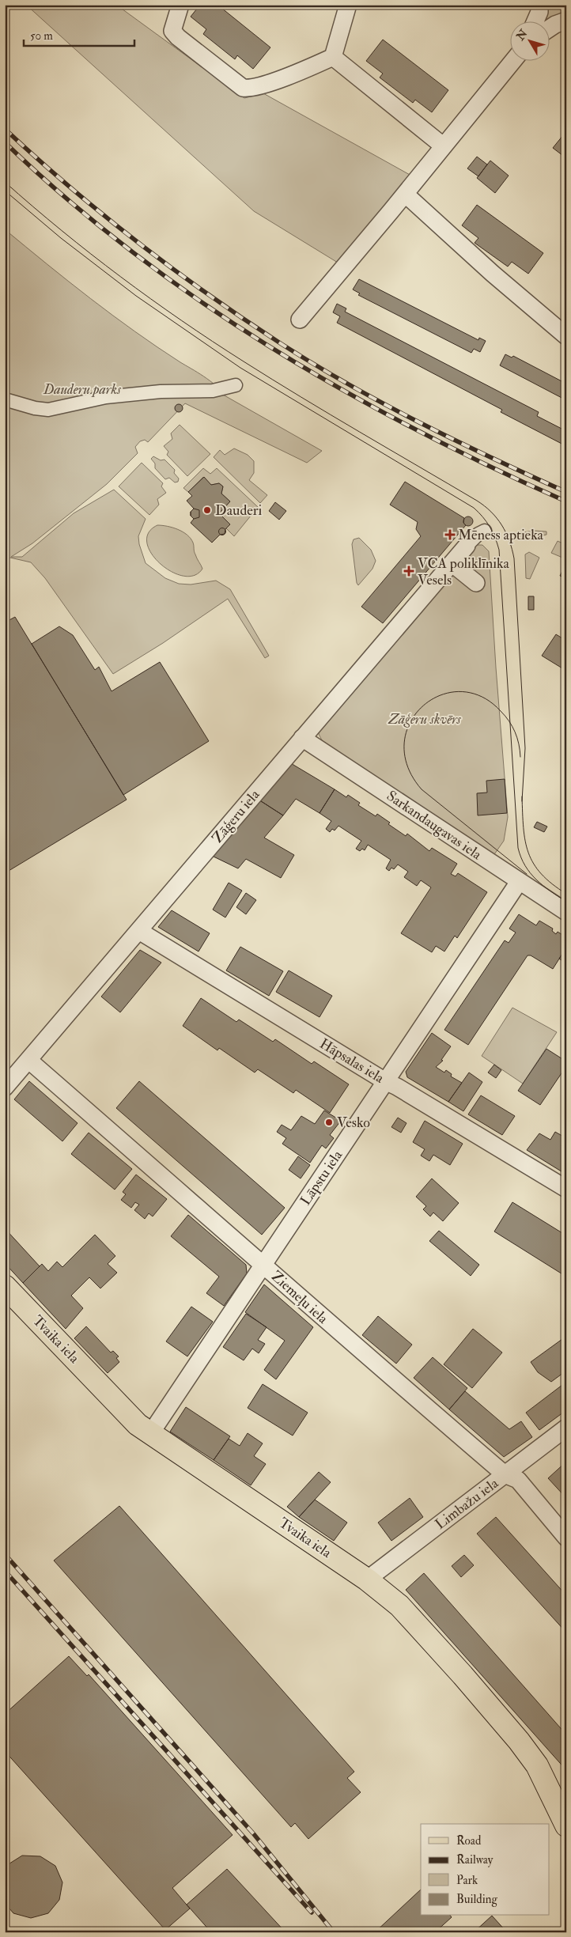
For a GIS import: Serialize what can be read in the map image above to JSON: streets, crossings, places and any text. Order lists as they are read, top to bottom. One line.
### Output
{"streets":{"main road":["Tvaika iela"],"street":["Zāģeru iela","Sarkandaugavas iela","Hāpsalas iela","Lāpstu iela","Ziemeļu iela","Limbažu iela"]},"crossings":[["Zāģeru iela","Sarkandaugavas iela"],["Zāģeru iela","Hāpsalas iela"],["Zāģeru iela","Ziemeļu iela"],["Sarkandaugavas iela","Lāpstu iela"],["Hāpsalas iela","Lāpstu iela"],["Lāpstu iela","Ziemeļu iela"],["Lāpstu iela","Tvaika iela"],["Ziemeļu iela","Limbažu iela"],["Tvaika iela","Limbažu iela"]],"parks":["Dauderu parks","Zāģeru skvērs"],"places":{"other":["Dauderi","Vesko"],"health":["Mēness aptieka","VCA poliklīnika Vesels"]},"legend":["Road","Railway","Park","Building"],"scale_bar":"50 m","north":"top left"}
